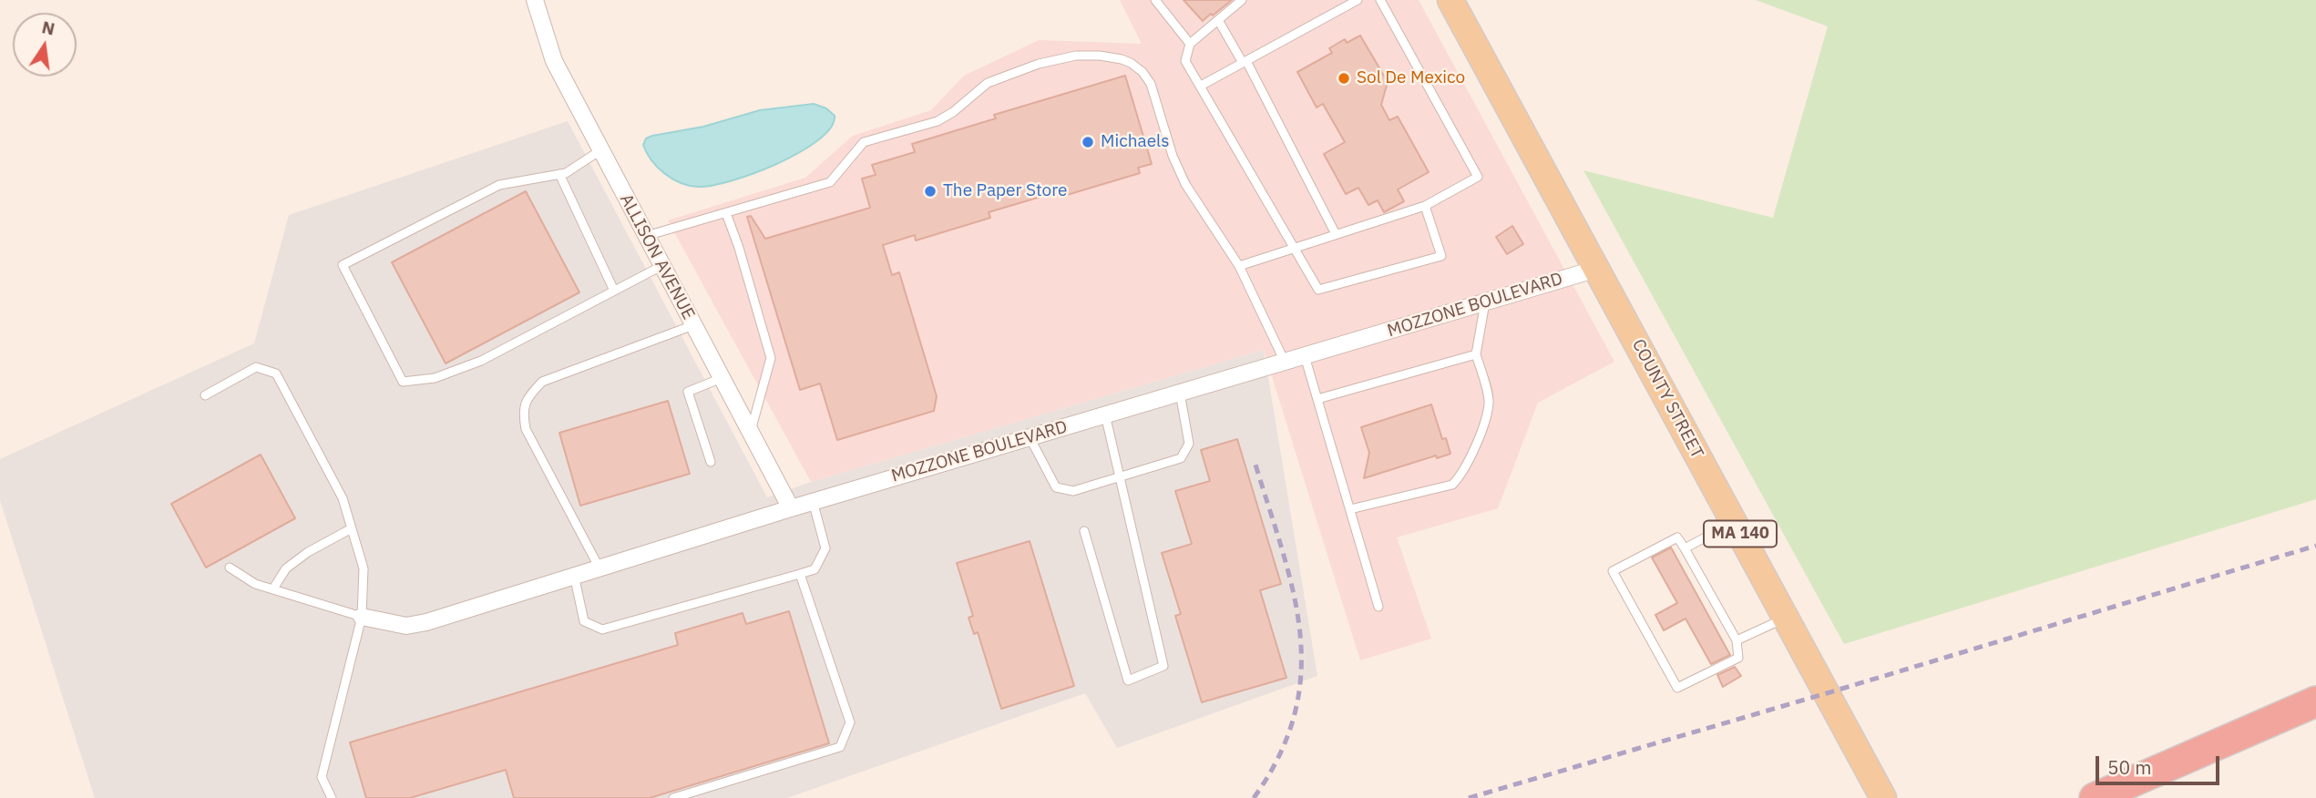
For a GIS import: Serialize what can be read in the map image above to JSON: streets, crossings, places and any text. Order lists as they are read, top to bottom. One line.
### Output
{"streets":{"main road":["COUNTY STREET","MA 140"],"street":["ALLISON AVENUE","MOZZONE BOULEVARD"]},"crossings":[["ALLISON AVENUE","MOZZONE BOULEVARD"],["MOZZONE BOULEVARD","COUNTY STREET"]],"places":["Sol De Mexico","Michaels","The Paper Store"],"scale_bar":"50 m","north":"top"}
